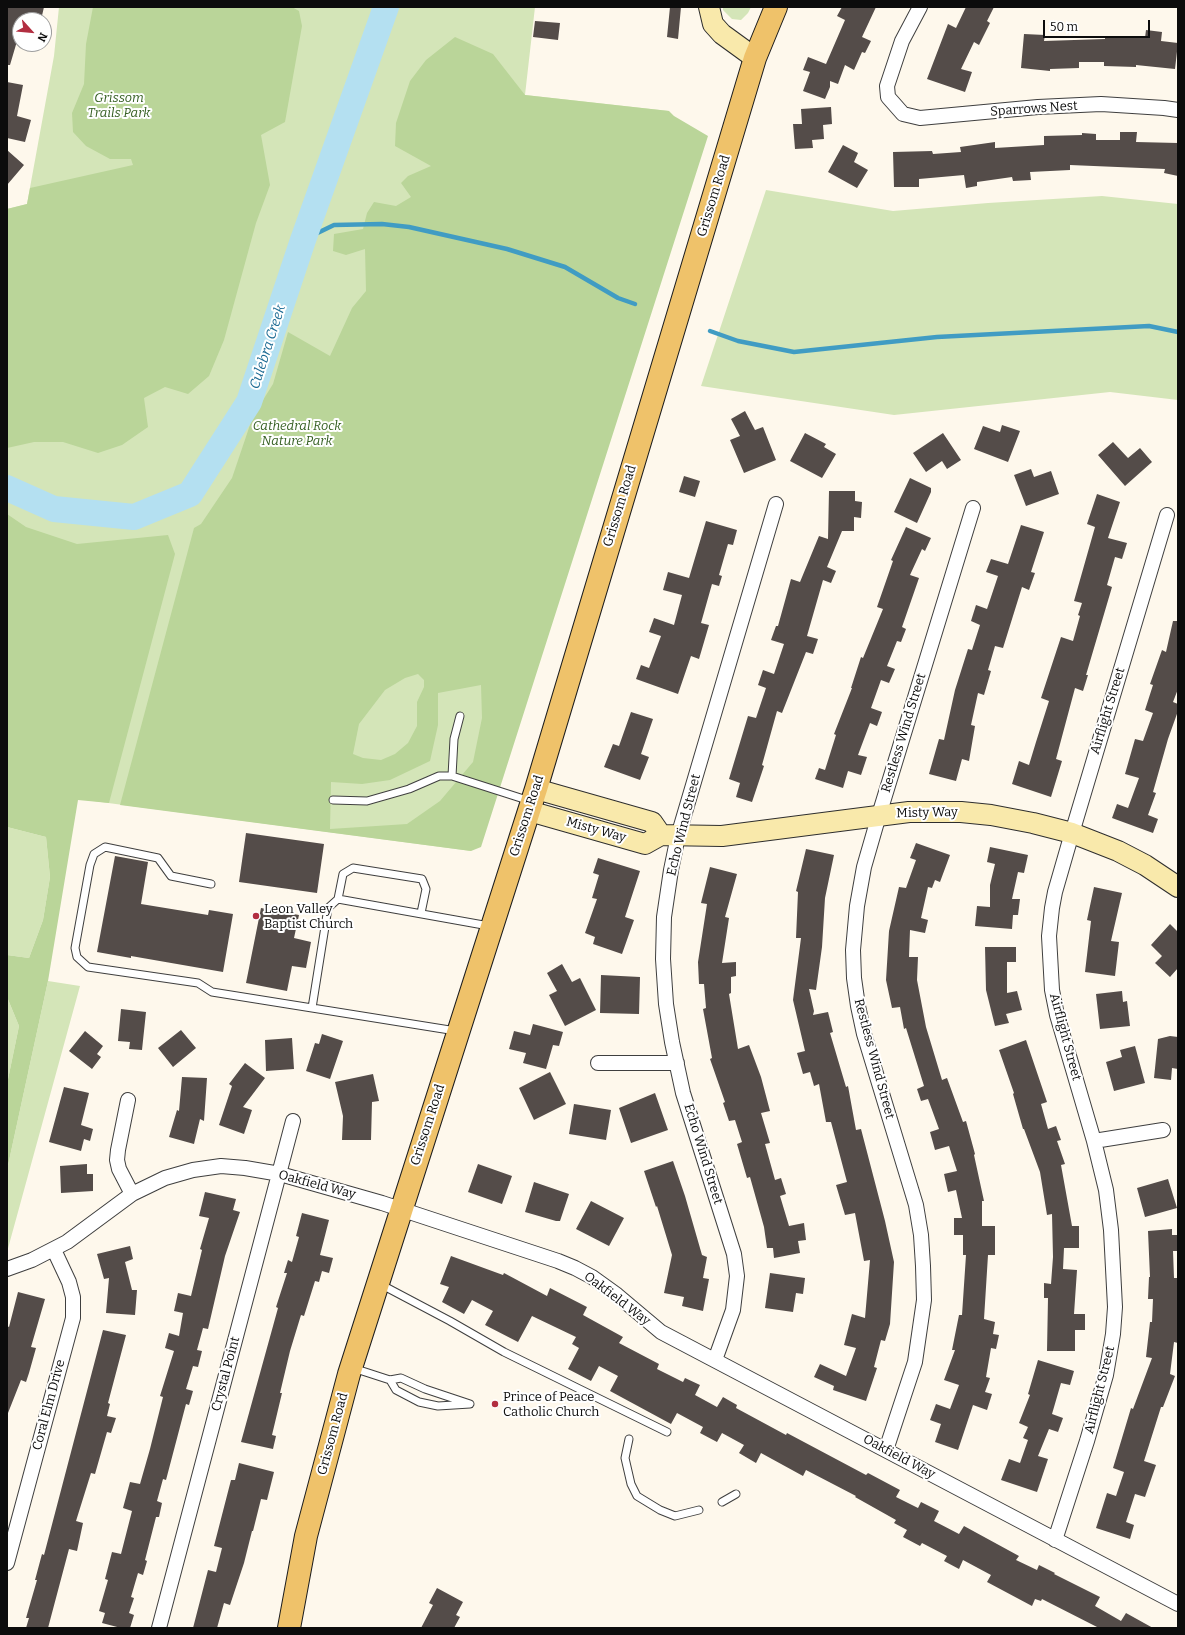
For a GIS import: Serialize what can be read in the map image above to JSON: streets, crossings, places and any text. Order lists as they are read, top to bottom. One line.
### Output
{"streets":{"main road":["Grissom Road"],"street":["Sparrows Nest","Airflight Street","Restless Wind Street","Misty Way","Echo Wind Street","Oakfield Way","Crystal Point","Coral Elm Drive"]},"crossings":[["Grissom Road","Misty Way"],["Grissom Road","Oakfield Way"],["Airflight Street","Misty Way"],["Airflight Street","Oakfield Way"],["Restless Wind Street","Misty Way"],["Restless Wind Street","Oakfield Way"],["Misty Way","Echo Wind Street"],["Echo Wind Street","Oakfield Way"],["Oakfield Way","Crystal Point"],["Oakfield Way","Coral Elm Drive"]],"water":["Culebra Creek"],"parks":["Grissom Trails Park","Cathedral Rock Nature Park"],"places":["Leon Valley Baptist Church","Prince of Peace Catholic Church"],"scale_bar":"50 m","north":"bottom right"}
